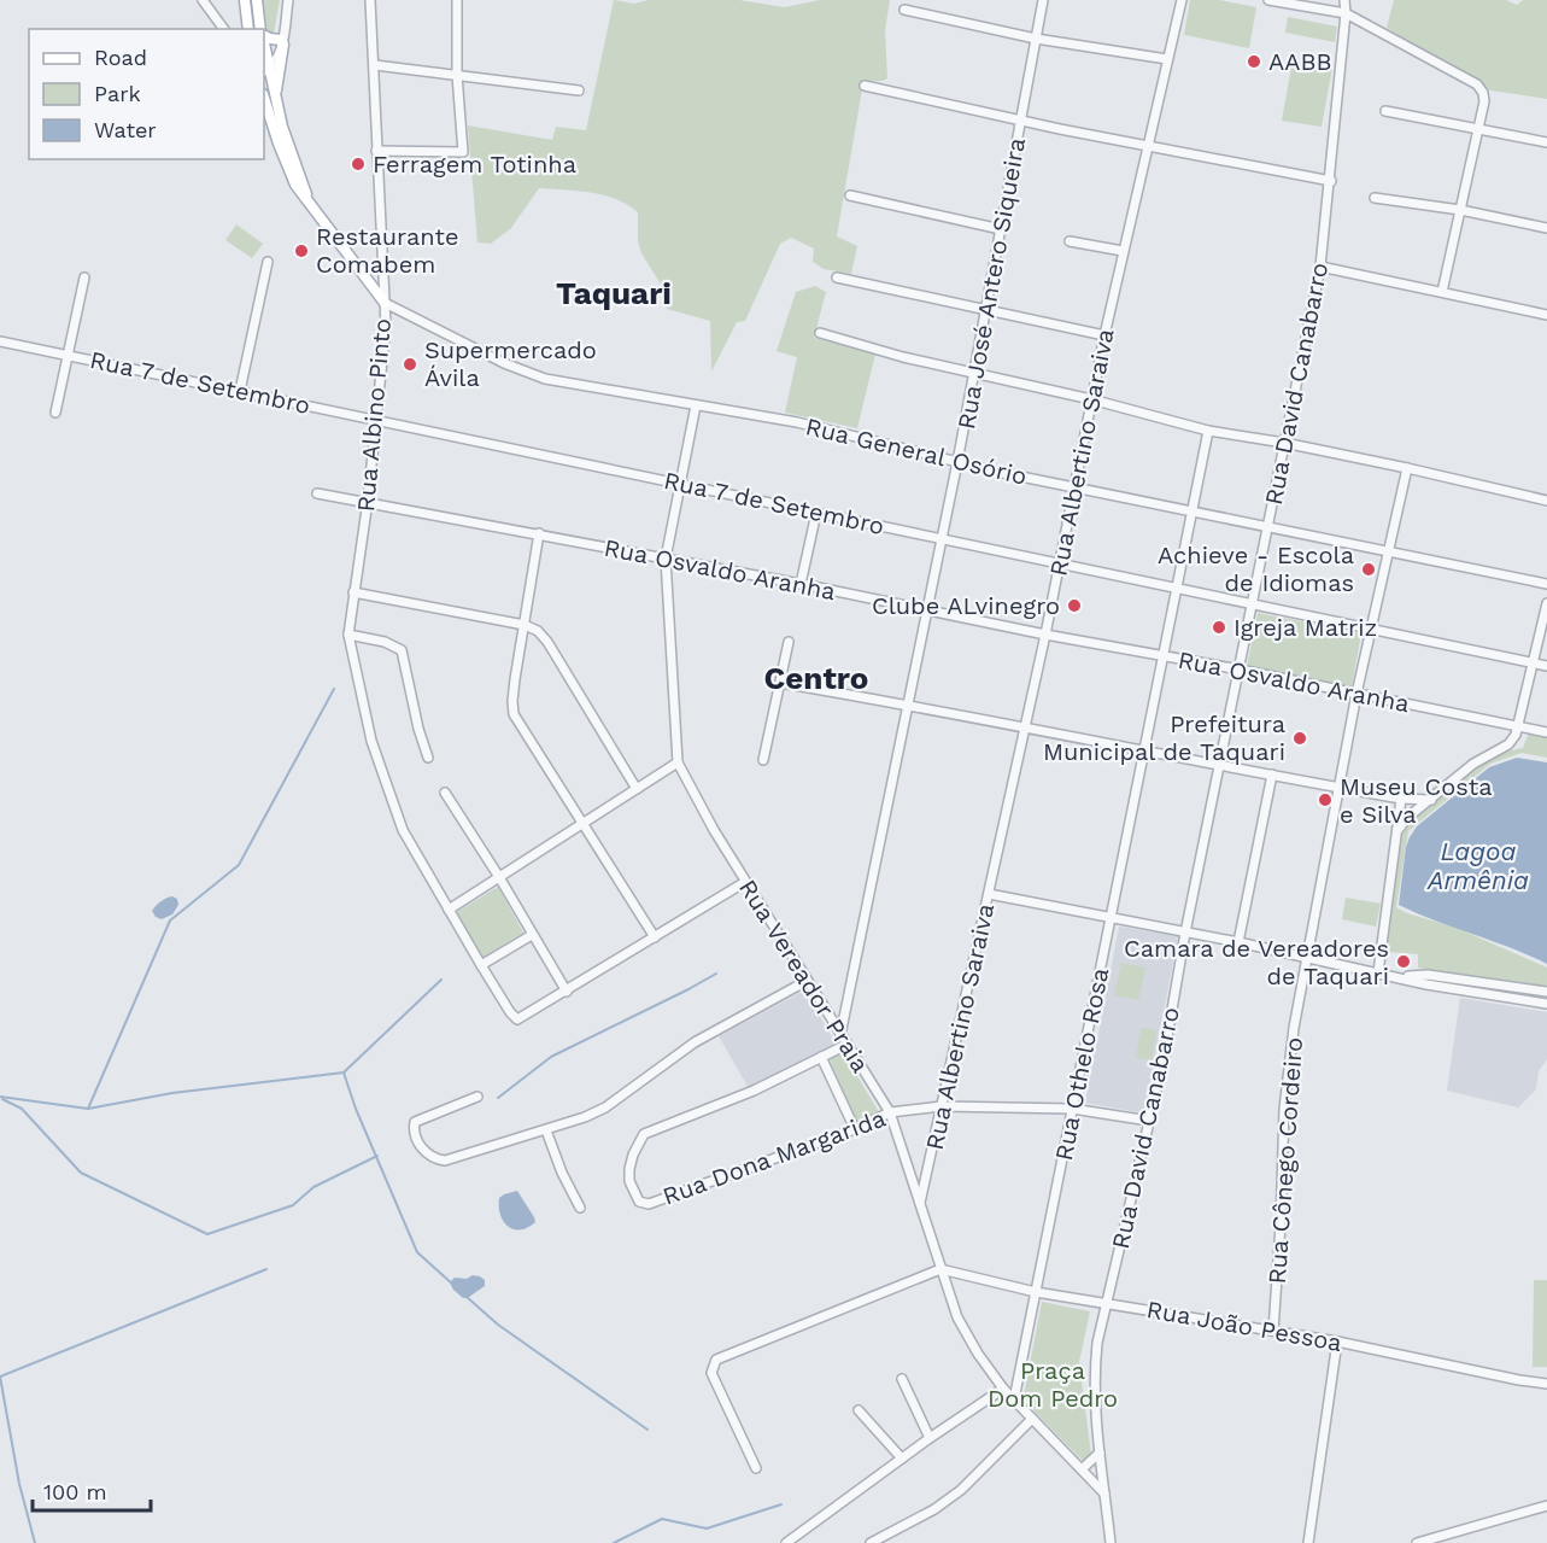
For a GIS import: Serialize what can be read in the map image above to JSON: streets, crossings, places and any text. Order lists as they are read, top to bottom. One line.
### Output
{"streets":{"street":["Rua José Antero Siqueira","Rua 7 de Setembro","Rua David Canabarro","Rua Albino Pinto","Rua General Osório","Rua Albertino Saraiva","Rua Osvaldo Aranha","Rua Vereador Praia","Rua Othelo Rosa","Rua Dona Margarida","Rua Cônego Cordeiro","Rua João Pessoa"]},"crossings":[["Rua José Antero Siqueira","Rua 7 de Setembro"],["Rua José Antero Siqueira","Rua General Osório"],["Rua José Antero Siqueira","Rua Osvaldo Aranha"],["Rua José Antero Siqueira","Rua Vereador Praia"],["Rua 7 de Setembro","Rua David Canabarro"],["Rua 7 de Setembro","Rua Albino Pinto"],["Rua 7 de Setembro","Rua Albertino Saraiva"],["Rua 7 de Setembro","Rua Vereador Praia"],["Rua 7 de Setembro","Rua Othelo Rosa"],["Rua 7 de Setembro","Rua Cônego Cordeiro"],["Rua David Canabarro","Rua General Osório"],["Rua David Canabarro","Rua Osvaldo Aranha"],["Rua David Canabarro","Rua Vereador Praia"],["Rua David Canabarro","Rua Dona Margarida"],["Rua David Canabarro","Rua João Pessoa"],["Rua Albino Pinto","Rua General Osório"],["Rua Albino Pinto","Rua Osvaldo Aranha"],["Rua General Osório","Rua Albertino Saraiva"],["Rua General Osório","Rua Vereador Praia"],["Rua General Osório","Rua Othelo Rosa"],["Rua General Osório","Rua Cônego Cordeiro"],["Rua Albertino Saraiva","Rua Osvaldo Aranha"],["Rua Albertino Saraiva","Rua Vereador Praia"],["Rua Albertino Saraiva","Rua Dona Margarida"],["Rua Osvaldo Aranha","Rua Vereador Praia"],["Rua Osvaldo Aranha","Rua Othelo Rosa"],["Rua Osvaldo Aranha","Rua Cônego Cordeiro"],["Rua Vereador Praia","Rua Othelo Rosa"],["Rua Vereador Praia","Rua Dona Margarida"],["Rua Vereador Praia","Rua João Pessoa"],["Rua Othelo Rosa","Rua Dona Margarida"],["Rua Othelo Rosa","Rua João Pessoa"],["Rua Cônego Cordeiro","Rua João Pessoa"]],"districts":["Taquari","Centro"],"water":["Lagoa Armênia"],"parks":["Praça Dom Pedro"],"places":["AABB","Ferragem Totinha","Restaurante Comabem","Supermercado Ávila","Achieve - Escola de Idiomas","Clube ALvinegro","Igreja Matriz","Prefeitura Municipal de Taquari","Museu Costa e Silva","Camara de Vereadores de Taquari"],"legend":["Road","Park","Water"],"scale_bar":"100 m"}
